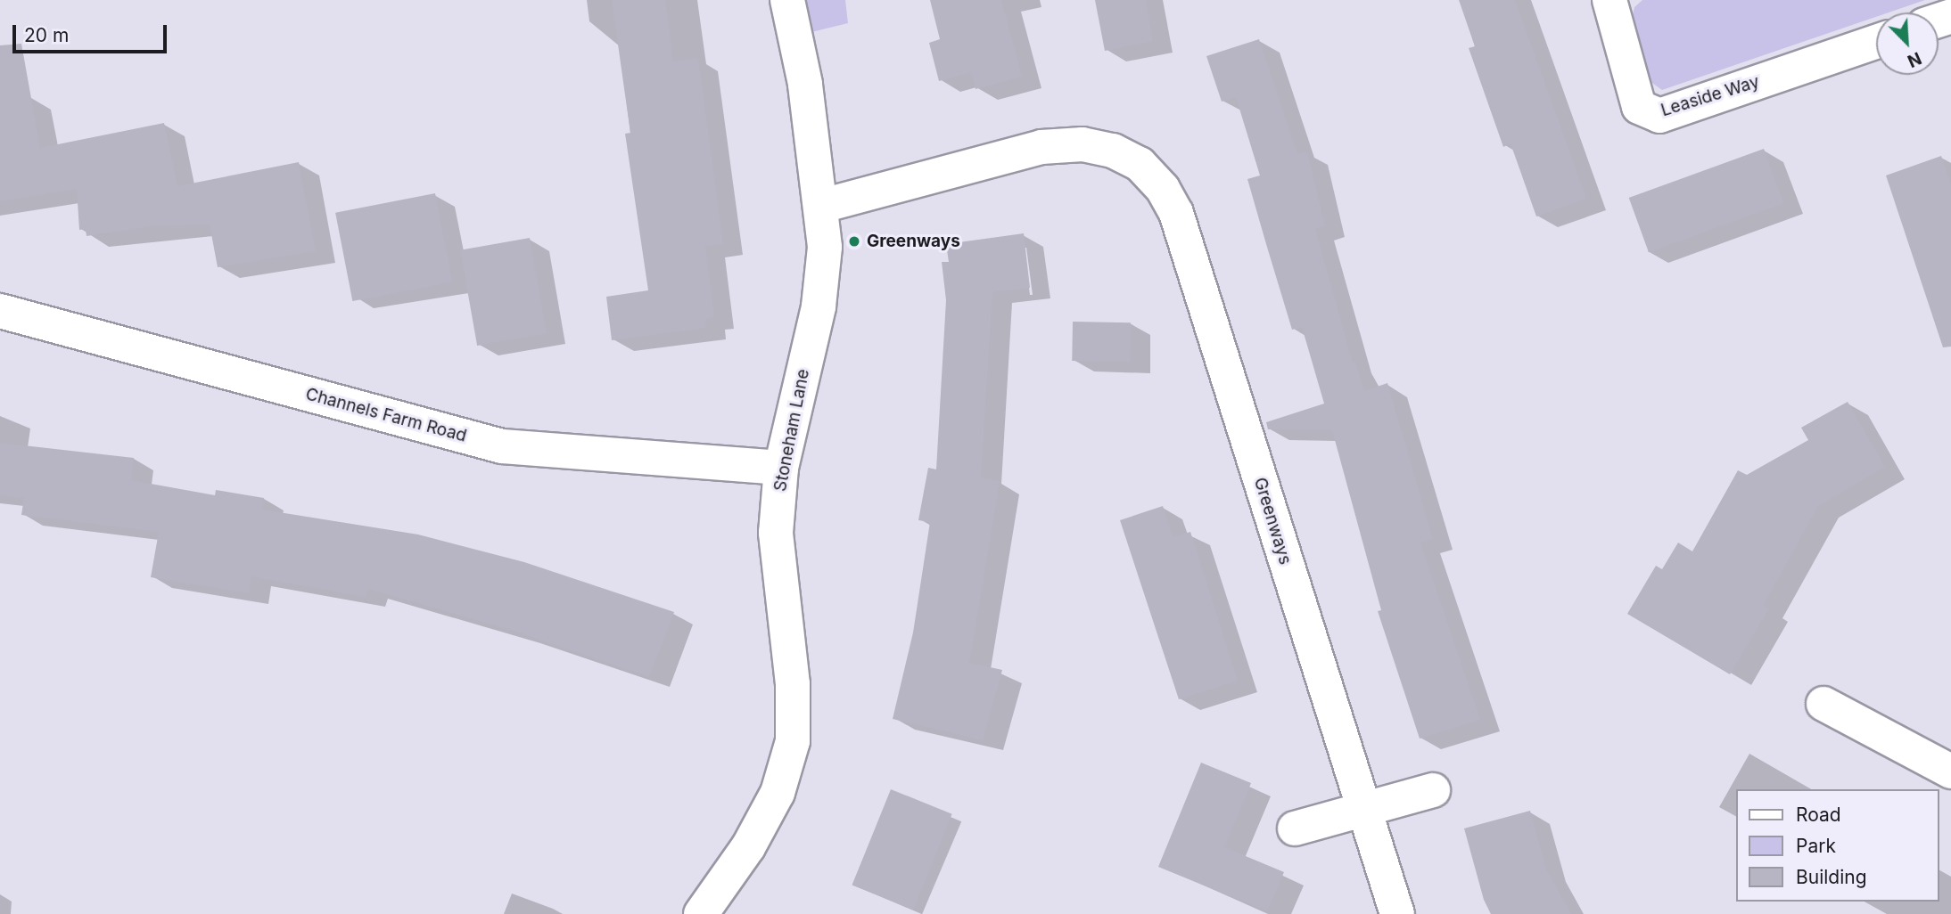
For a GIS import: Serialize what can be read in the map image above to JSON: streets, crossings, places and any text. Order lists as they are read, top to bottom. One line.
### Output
{"streets":{"street":["Leaside Way","Channels Farm Road","Stoneham Lane","Greenways"]},"crossings":[["Channels Farm Road","Stoneham Lane"],["Stoneham Lane","Greenways"]],"places":["Greenways"],"legend":["Road","Park","Building"],"scale_bar":"20 m","north":"bottom right"}
